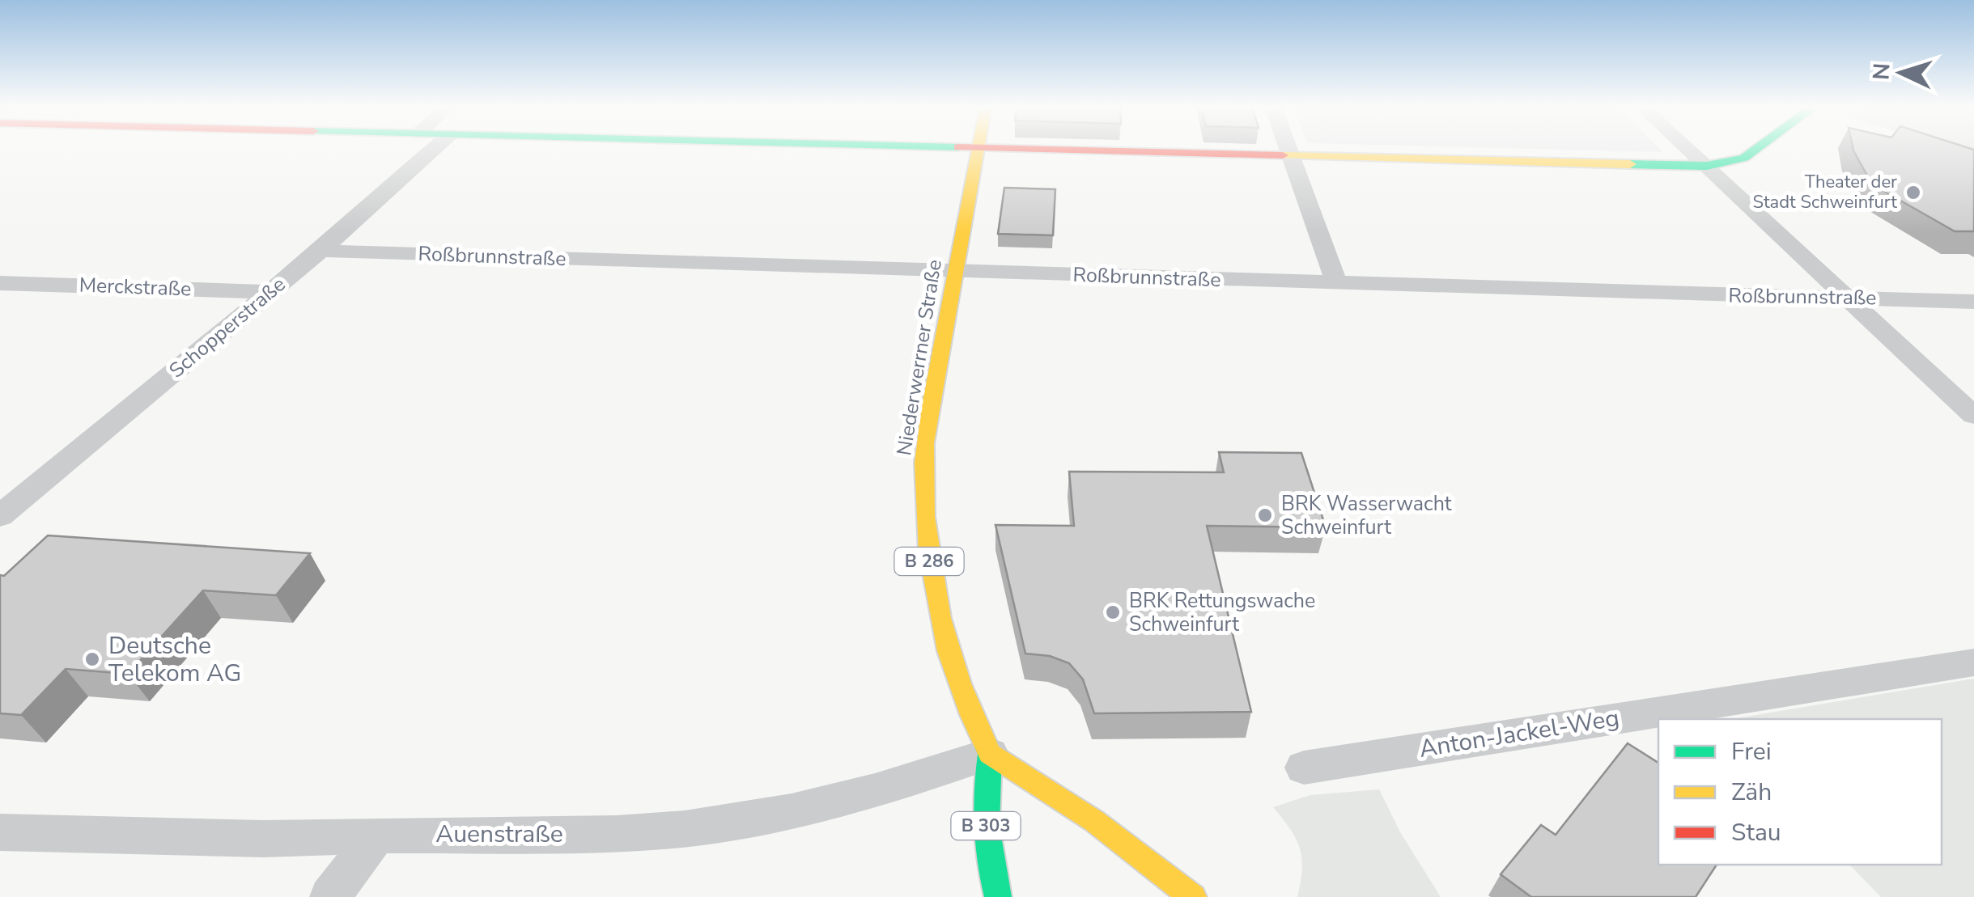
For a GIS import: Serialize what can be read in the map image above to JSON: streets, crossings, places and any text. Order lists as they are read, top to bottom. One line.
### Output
{"streets":{"street":["Roßbrunnstraße","Merckstraße","Schopperstraße","Niederwerrner Straße","B 286","Anton-Jackel-Weg","B 303","Auenstraße"]},"crossings":[["Roßbrunnstraße","Schopperstraße"],["Roßbrunnstraße","Niederwerrner Straße"],["Merckstraße","Schopperstraße"],["Niederwerrner Straße","B 303"],["Niederwerrner Straße","Auenstraße"],["B 303","Auenstraße"]],"places":["Theater der Stadt Schweinfurt","BRK Wasserwacht Schweinfurt","BRK Rettungswache Schweinfurt","Deutsche Telekom AG"],"legend":["Frei","Zäh","Stau"],"north":"left"}
